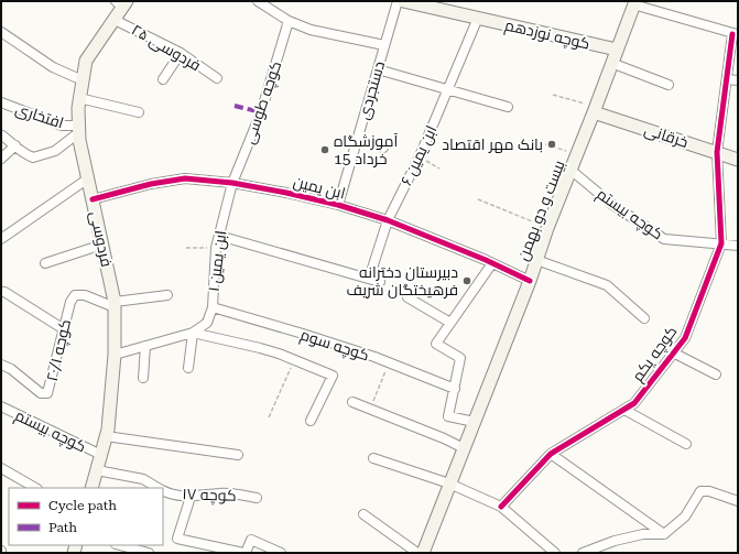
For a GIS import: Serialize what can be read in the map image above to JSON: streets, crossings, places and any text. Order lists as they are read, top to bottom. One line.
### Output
{"streets":{"main road":["کوچه نوزدهم","خرقانی","بیست و دو بهمن","فردوسی"],"street":["فردوسی ۲۵","دستجردی","کوچه طوسی","افتخاری","ابن یمین ۶","ابن یمین","کوچه بیستم","ابن یمین ۱","کوچه سوم","کوچه ۲۰/۱","کوچه یکم","۱۷ کوچه"]},"crossings":[["کوچه نوزدهم","ابن یمین ۶"],["کوچه نوزدهم","بیست و دو بهمن"],["فردوسی ۲۵","فردوسی"],["دستجردی","ابن یمین"],["کوچه طوسی","ابن یمین"],["کوچه طوسی","ابن یمین ۱"],["افتخاری","فردوسی"],["خرقانی","بیست و دو بهمن"],["خرقانی","کوچه یکم"],["ابن یمین ۶","ابن یمین"],["ابن یمین","بیست و دو بهمن"],["ابن یمین","فردوسی"],["ابن یمین","ابن یمین ۱"],["بیست و دو بهمن","کوچه بیستم"],["کوچه بیستم","فردوسی"],["کوچه بیستم","کوچه یکم"],["فردوسی","کوچه ۲۰/۱"],["فردوسی","۱۷ کوچه"],["ابن یمین ۱","کوچه سوم"]],"places":["بانک مهر اقتصاد","آموزشگاه 15 خرداد","دبیرستان دخترانه فرهیختگان شریف"],"legend":["Cycle path","Path"]}
